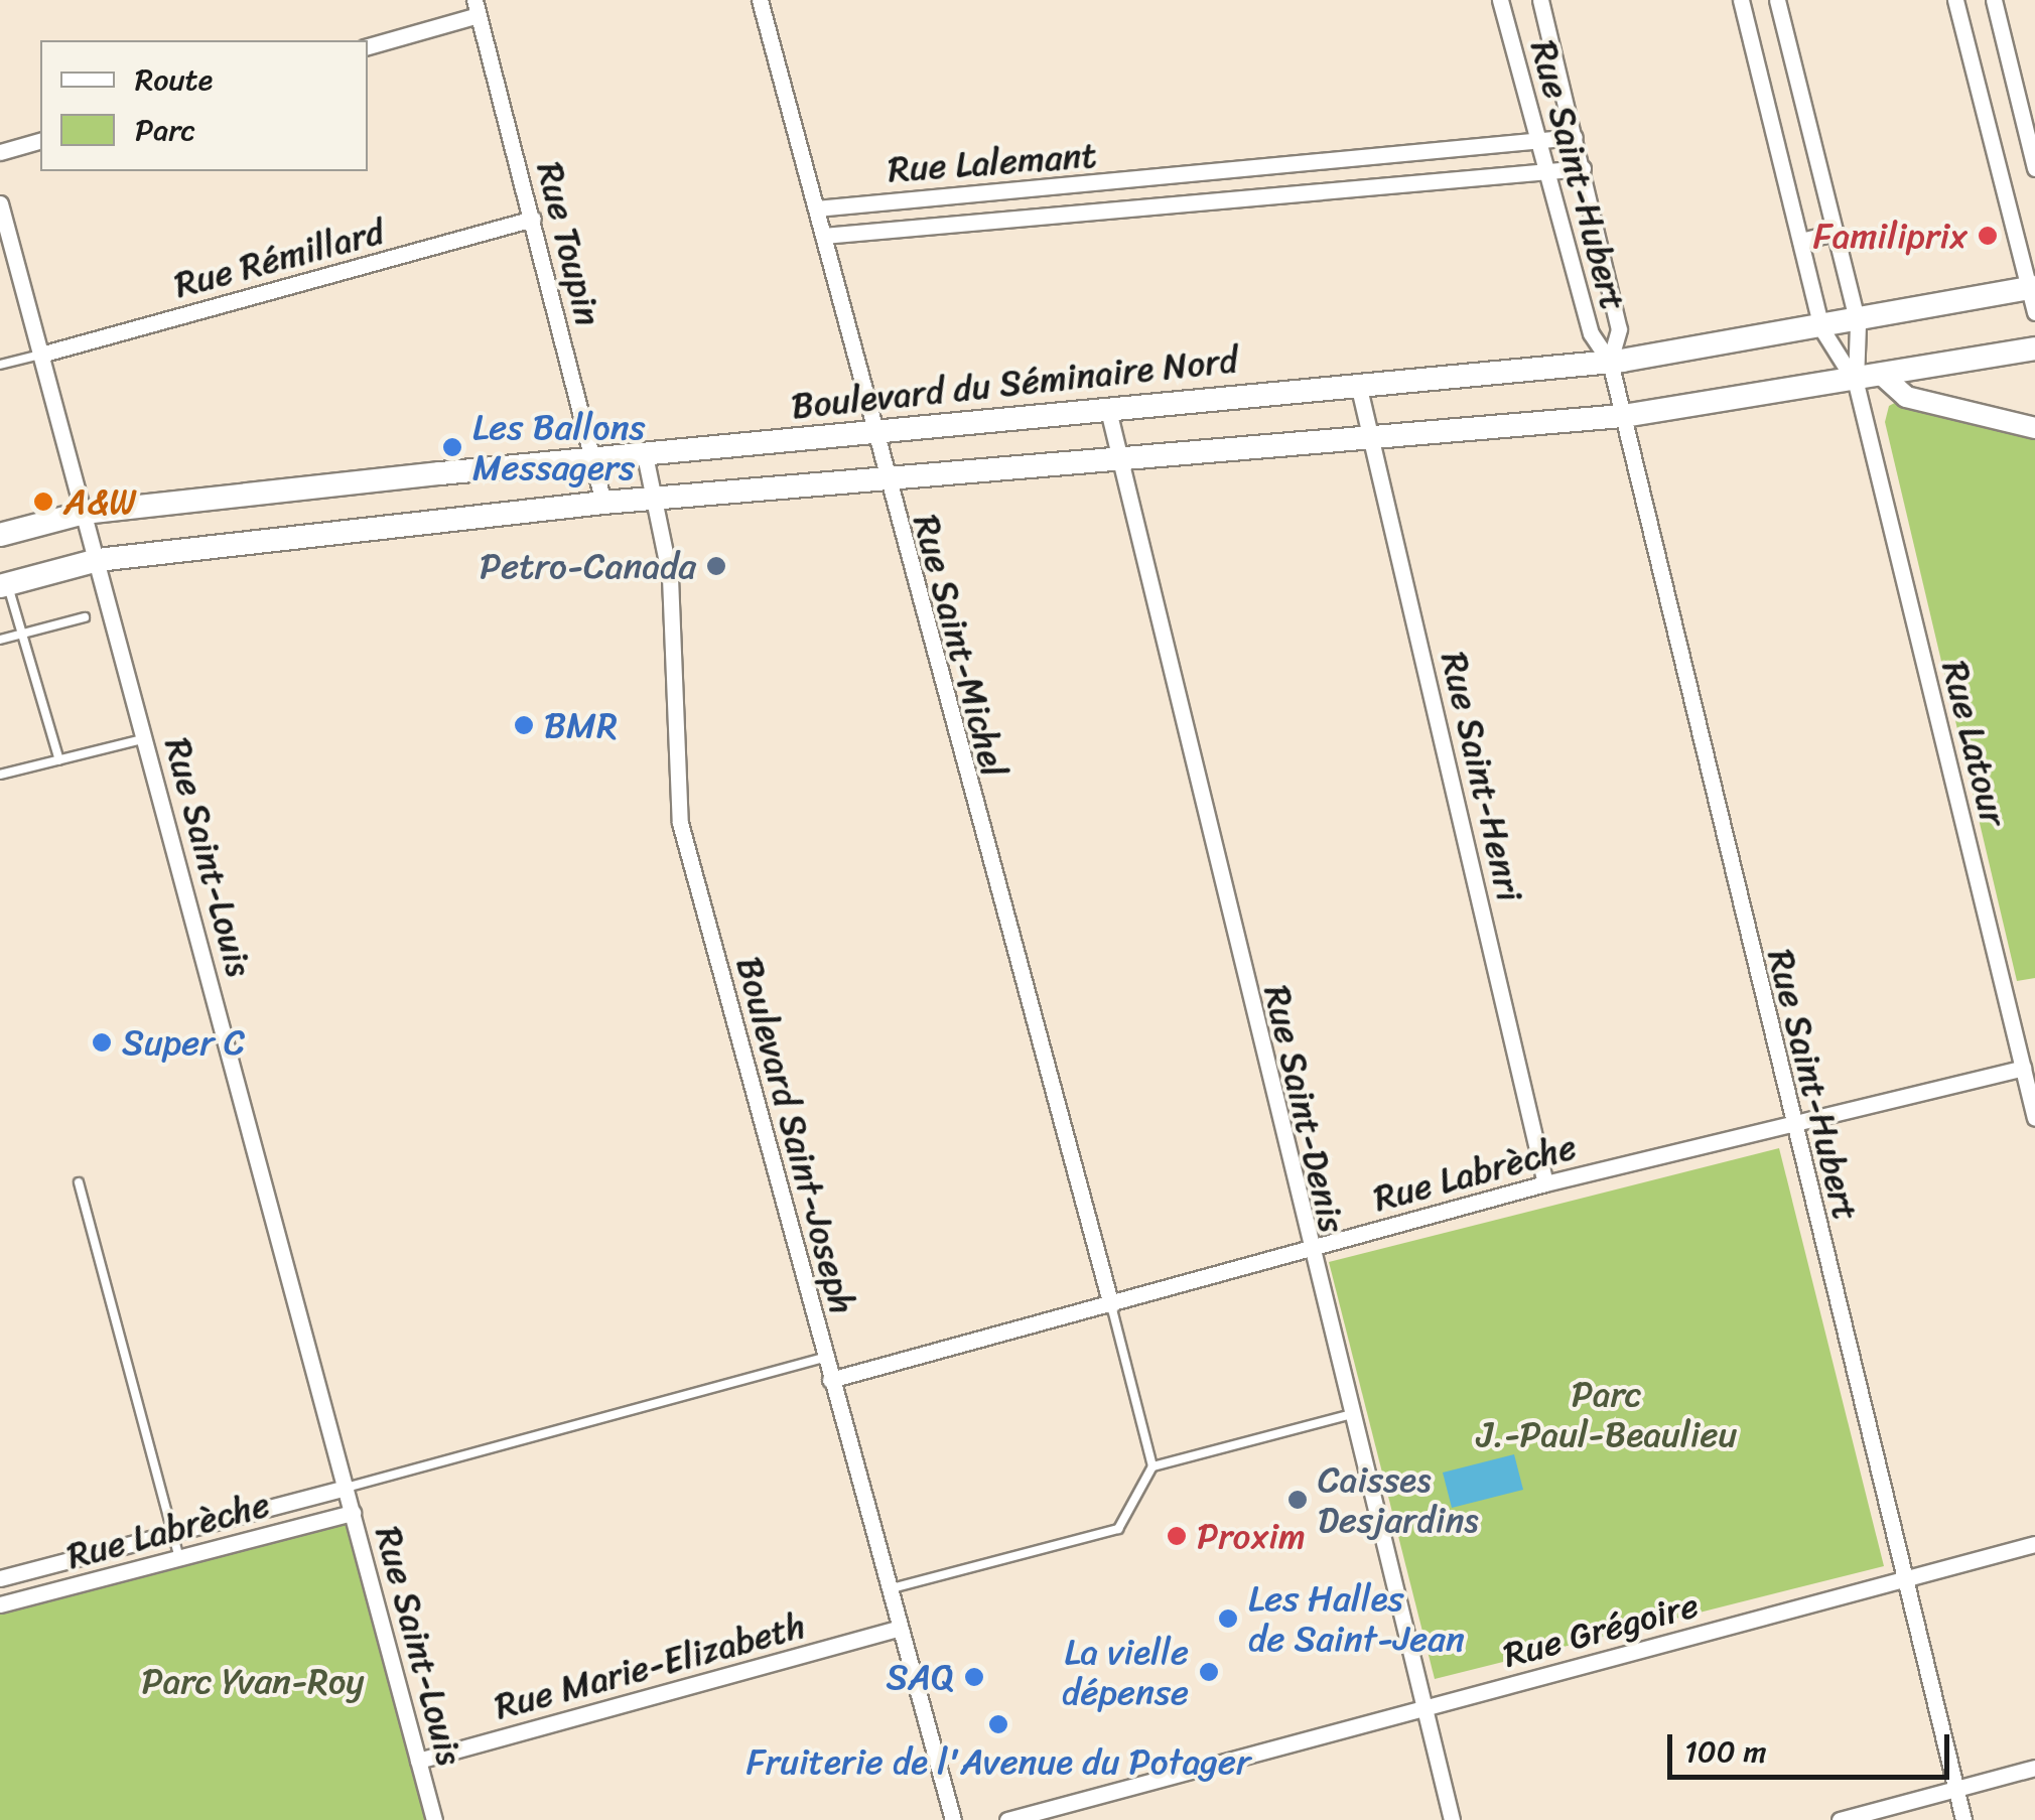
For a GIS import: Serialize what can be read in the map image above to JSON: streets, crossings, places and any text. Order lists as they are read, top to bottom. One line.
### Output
{"streets":{"main road":["Boulevard du Séminaire Nord"],"street":["Rue Lalemant","Rue Saint-Hubert","Rue Toupin","Rue Rémillard","Rue Saint-Michel","Rue Latour","Rue Saint-Henri","Rue Saint-Louis","Rue Saint-Denis","Boulevard Saint-Joseph","Rue Labrèche","Rue Grégoire","Rue Marie-Elizabeth"]},"crossings":[["Rue Lalemant","Rue Saint-Hubert"],["Rue Lalemant","Rue Saint-Michel"],["Rue Saint-Hubert","Boulevard du Séminaire Nord"],["Rue Saint-Hubert","Rue Labrèche"],["Rue Saint-Hubert","Rue Grégoire"],["Rue Toupin","Rue Rémillard"],["Rue Toupin","Boulevard du Séminaire Nord"],["Rue Rémillard","Rue Saint-Louis"],["Boulevard du Séminaire Nord","Rue Saint-Michel"],["Boulevard du Séminaire Nord","Rue Latour"],["Boulevard du Séminaire Nord","Rue Saint-Henri"],["Boulevard du Séminaire Nord","Rue Saint-Louis"],["Boulevard du Séminaire Nord","Rue Saint-Denis"],["Boulevard du Séminaire Nord","Boulevard Saint-Joseph"],["Rue Saint-Michel","Rue Labrèche"],["Rue Latour","Rue Labrèche"],["Rue Saint-Henri","Rue Labrèche"],["Rue Saint-Louis","Rue Labrèche"],["Rue Saint-Louis","Rue Marie-Elizabeth"],["Rue Saint-Denis","Rue Labrèche"],["Rue Saint-Denis","Rue Grégoire"],["Boulevard Saint-Joseph","Rue Labrèche"],["Boulevard Saint-Joseph","Rue Marie-Elizabeth"]],"parks":["Parc J.-Paul-Beaulieu","Parc Yvan-Roy"],"places":["Familiprix","Les Ballons Messagers","A&W","Petro-Canada","BMR","Super C","Caisses Desjardins","Proxim","Les Halles de Saint-Jean","La vielle dépense","SAQ","Fruiterie de l'Avenue du Potager"],"legend":["Route","Parc"],"scale_bar":"100 m"}
